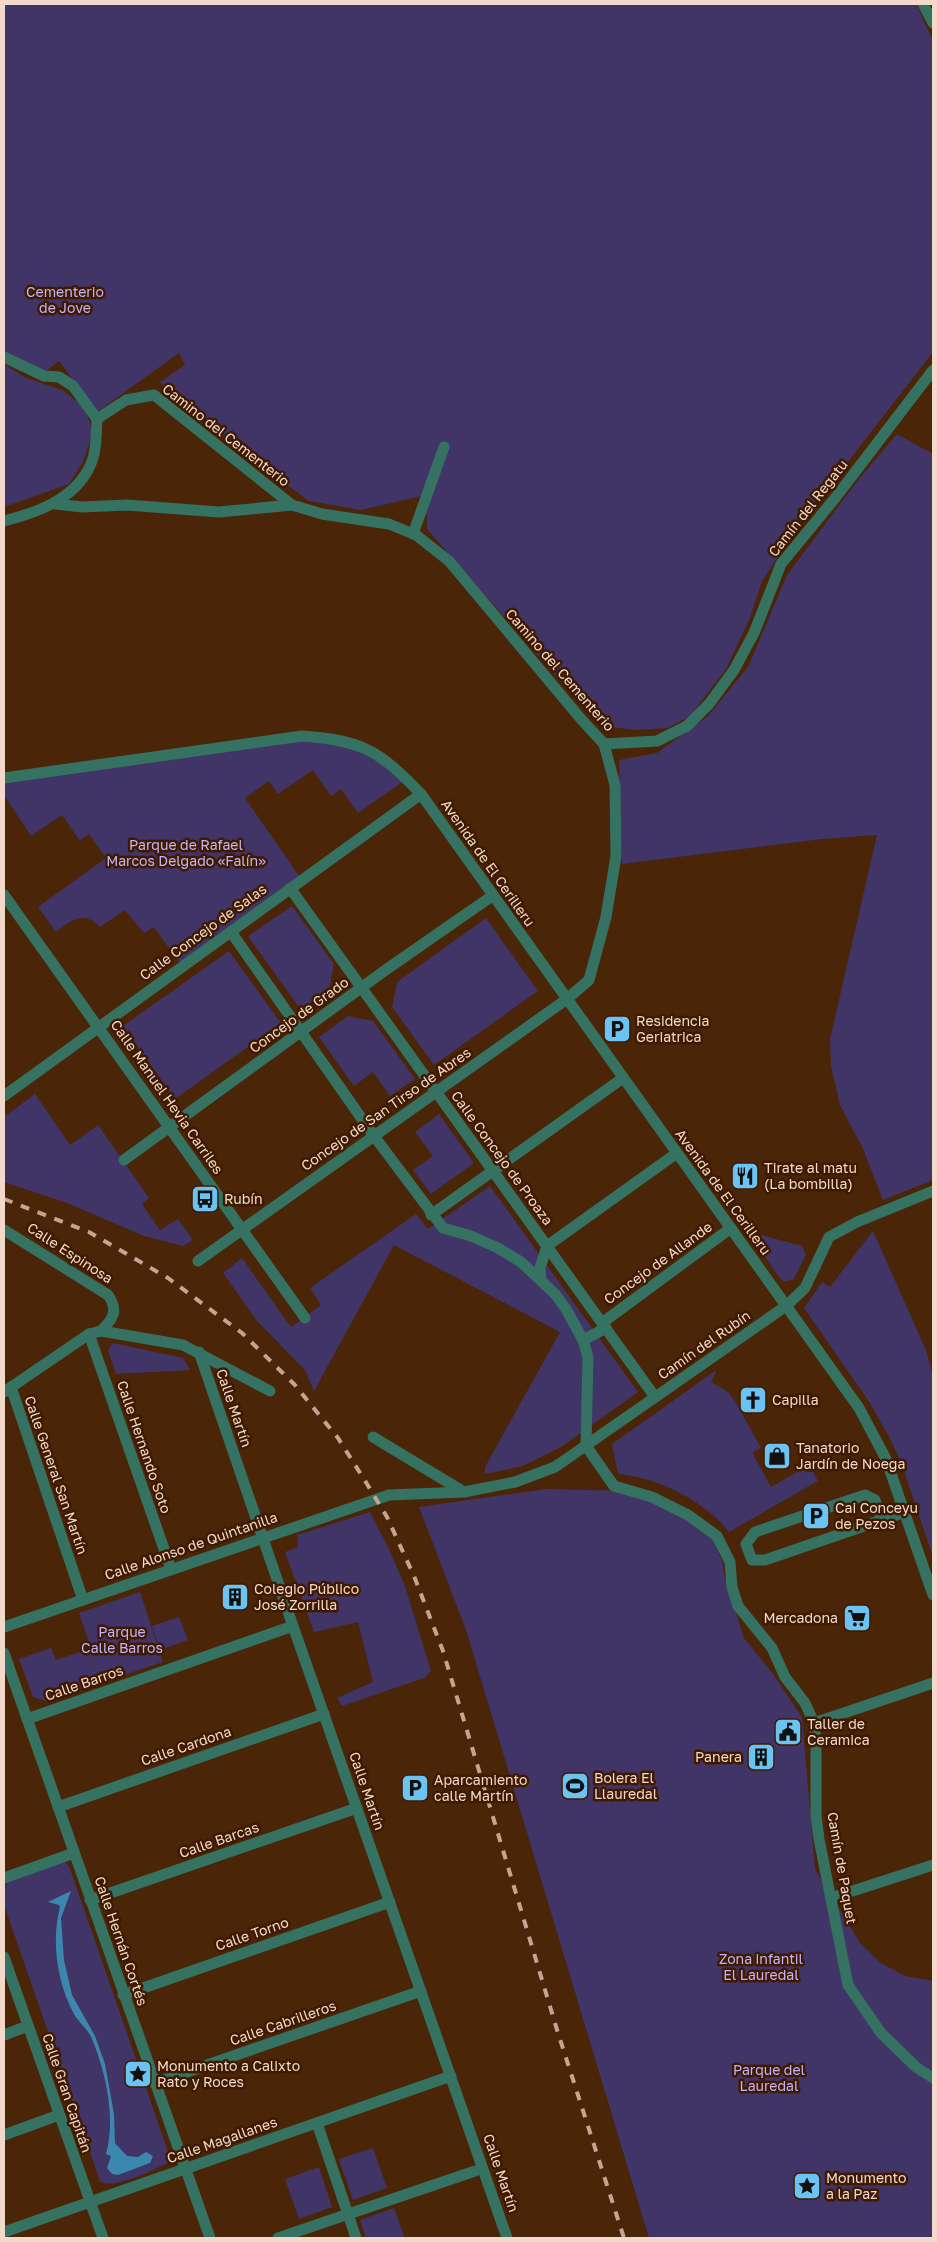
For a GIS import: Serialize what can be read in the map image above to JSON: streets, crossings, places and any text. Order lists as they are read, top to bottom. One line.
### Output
{"streets":{"street":["Camino del Cementerio","Camín del Regatu","Avenida de El Cerilleru","Calle Concejo de Salas","Concejo de Grado","Calle Manuel Hevia Carriles","Concejo de San Tirso de Abres","Calle Concejo de Proaza","Calle Espinosa","Concejo de Allande","Camín del Rubín","Calle Martín","Calle Hernando Soto","Calle General San Martín","Calle Alonso de Quintanilla","Calle Barros","Calle Cardona","Calle Barcas","Camín de Paquet","Calle Torno","Calle Hernán Cortés","Calle Cabrilleros","Calle Gran Capitán","Calle Magallanes"]},"crossings":[["Camino del Cementerio","Camín del Regatu"],["Camino del Cementerio","Concejo de San Tirso de Abres"],["Avenida de El Cerilleru","Calle Concejo de Salas"],["Avenida de El Cerilleru","Concejo de Grado"],["Avenida de El Cerilleru","Concejo de San Tirso de Abres"],["Avenida de El Cerilleru","Concejo de Allande"],["Avenida de El Cerilleru","Camín del Rubín"],["Calle Concejo de Salas","Calle Manuel Hevia Carriles"],["Calle Concejo de Salas","Calle Concejo de Proaza"],["Concejo de Grado","Calle Manuel Hevia Carriles"],["Concejo de Grado","Calle Concejo de Proaza"],["Calle Manuel Hevia Carriles","Concejo de San Tirso de Abres"],["Concejo de San Tirso de Abres","Calle Concejo de Proaza"],["Calle Concejo de Proaza","Concejo de Allande"],["Calle Concejo de Proaza","Camín del Rubín"],["Camín del Rubín","Calle Alonso de Quintanilla"],["Camín del Rubín","Camín de Paquet"],["Calle Martín","Calle Alonso de Quintanilla"],["Calle Martín","Calle Barros"],["Calle Martín","Calle Cardona"],["Calle Martín","Calle Barcas"],["Calle Martín","Calle Torno"],["Calle Martín","Calle Cabrilleros"],["Calle Martín","Calle Magallanes"],["Calle Hernando Soto","Calle Alonso de Quintanilla"],["Calle General San Martín","Calle Alonso de Quintanilla"],["Calle Barros","Calle Hernán Cortés"],["Calle Cardona","Calle Hernán Cortés"],["Calle Barcas","Calle Hernán Cortés"],["Calle Torno","Calle Hernán Cortés"],["Calle Hernán Cortés","Calle Cabrilleros"],["Calle Hernán Cortés","Calle Magallanes"],["Calle Gran Capitán","Calle Magallanes"]],"parks":["Cementerio de Jove","Parque de Rafael Marcos Delgado «Falín»","Parque Calle Barros","Zona infantil El Lauredal","Parque del Lauredal"],"places":{"parking":["Residencia Geriatrica","Cai Conceyu de Pezos","Aparcamiento calle Martín"],"restaurant":["Tirate al matu (La bombilla)"],"bus stop":["Rubín"],"church":["Capilla"],"shop":["Tanatorio Jardín de Noega"],"building":["Colegio Público José Zorrilla","Panera"],"supermarket":["Mercadona"],"public building":["Taller de Ceramica"],"sports":["Bolera El Llauredal"],"place":["Monumento a Calixto Rato y Roces","Monumento a la Paz"]}}
